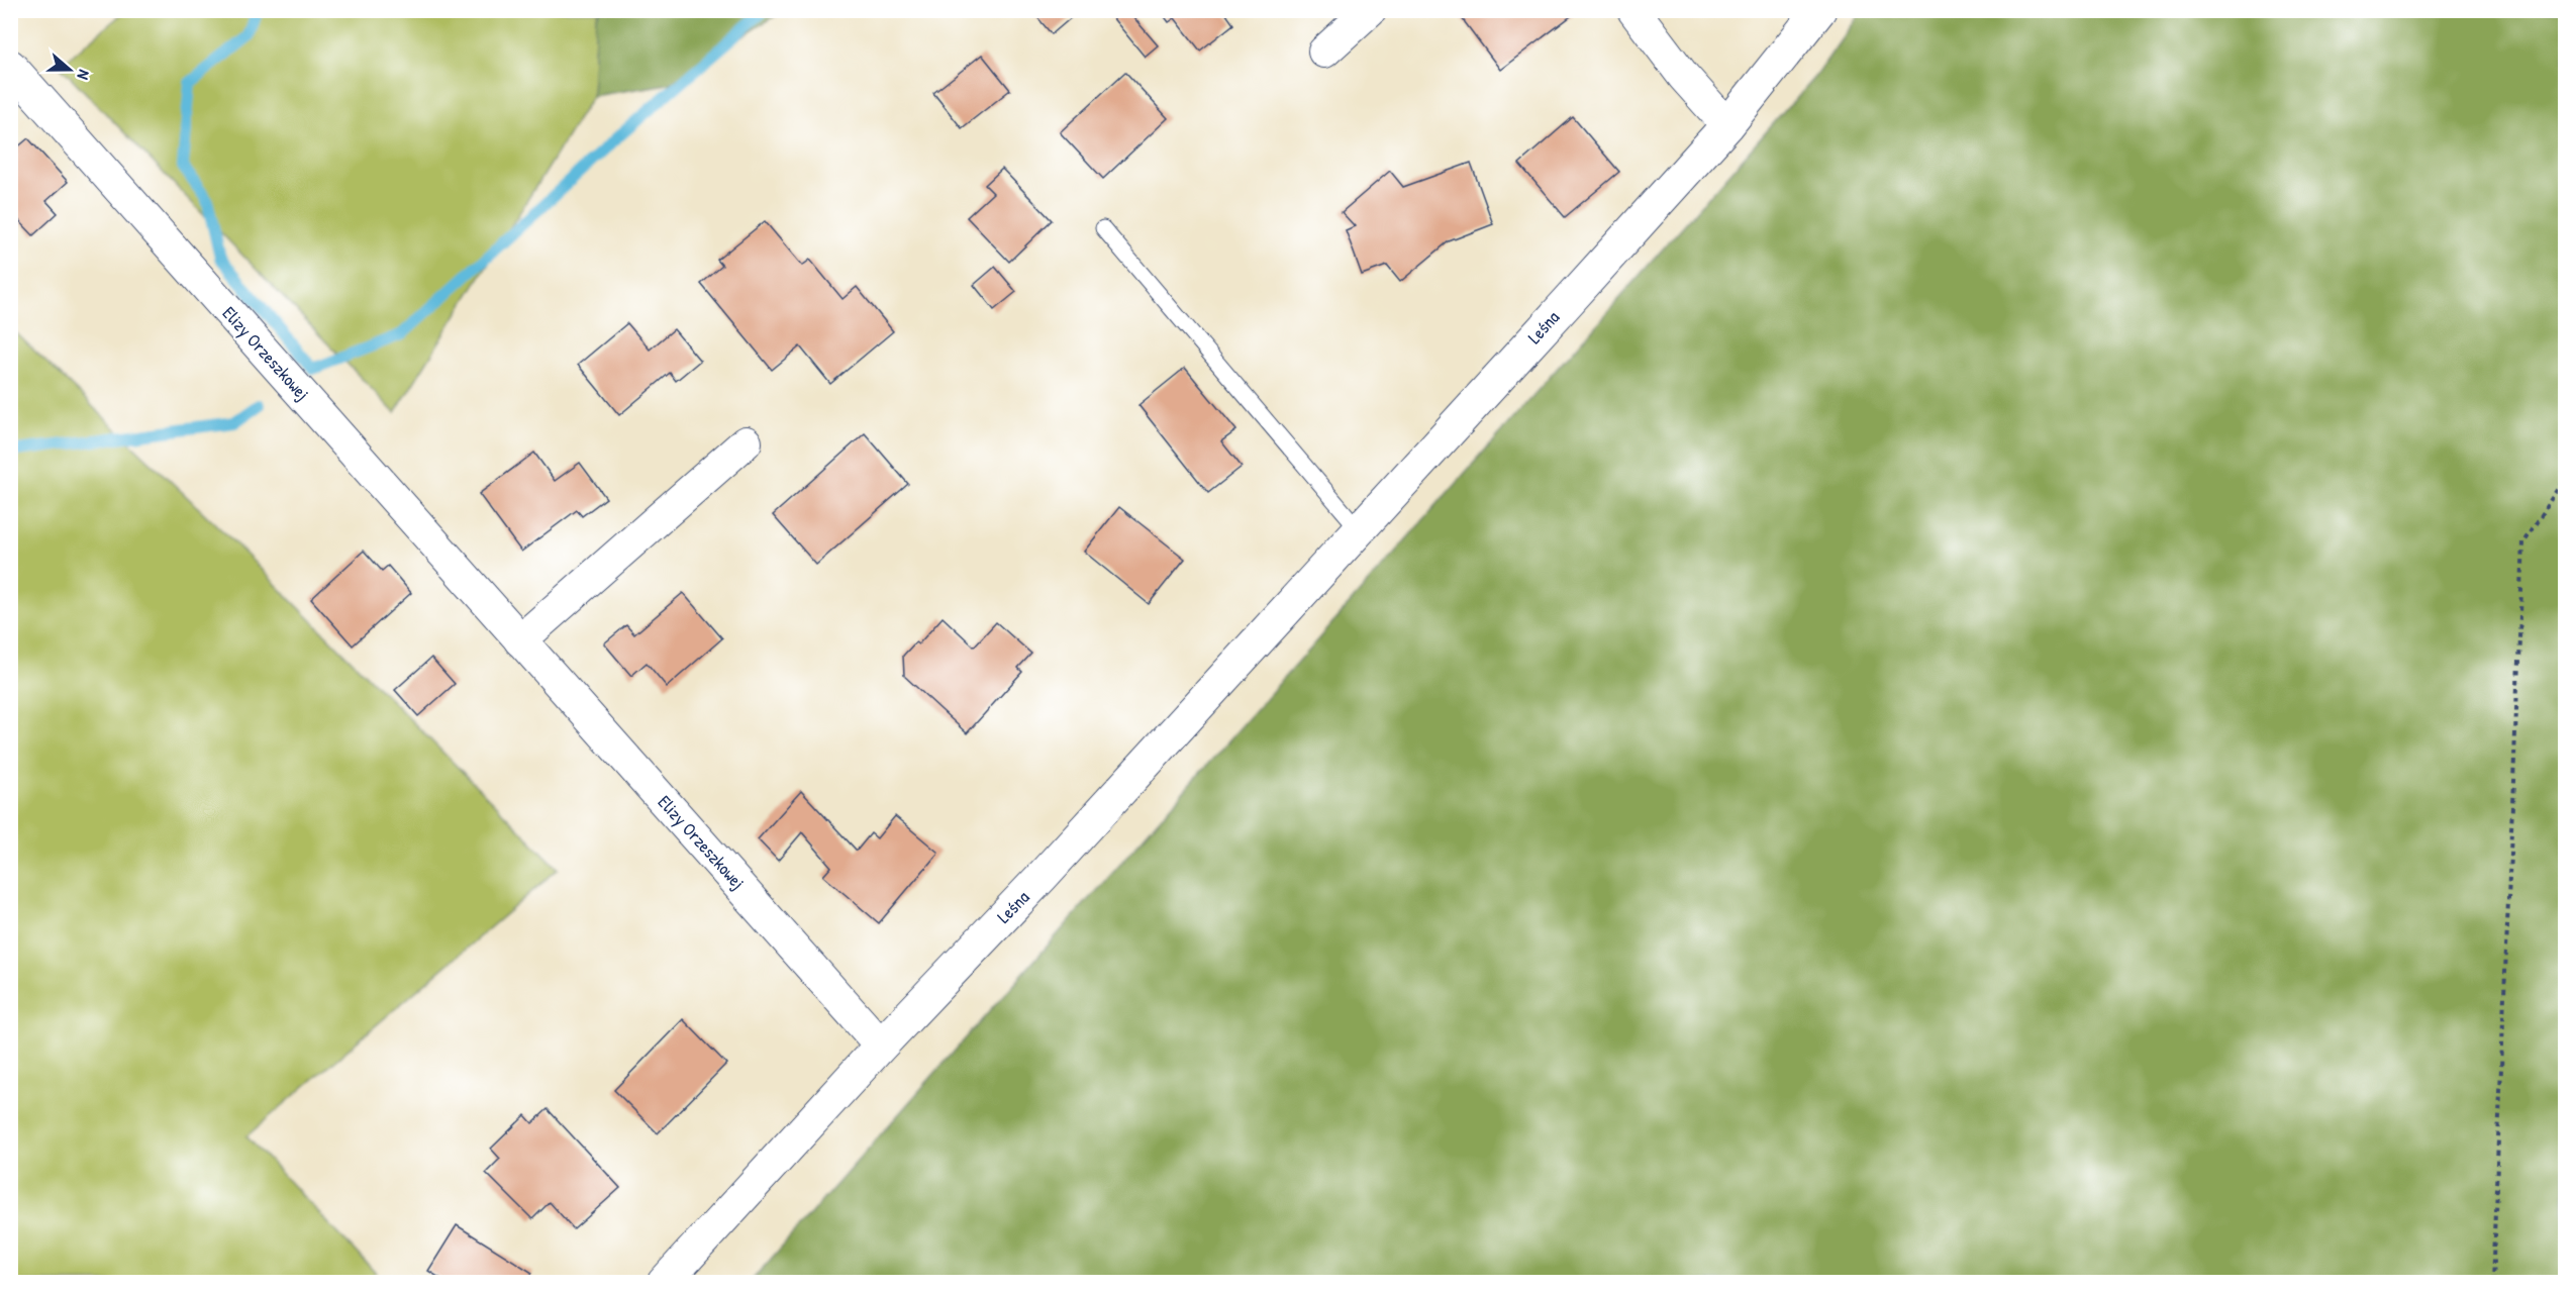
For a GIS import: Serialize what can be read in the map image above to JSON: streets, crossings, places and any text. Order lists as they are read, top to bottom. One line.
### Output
{"streets":{"street":["Leśna","Elizy Orzeszkowej"]},"crossings":[["Leśna","Elizy Orzeszkowej"]],"north":"right"}
